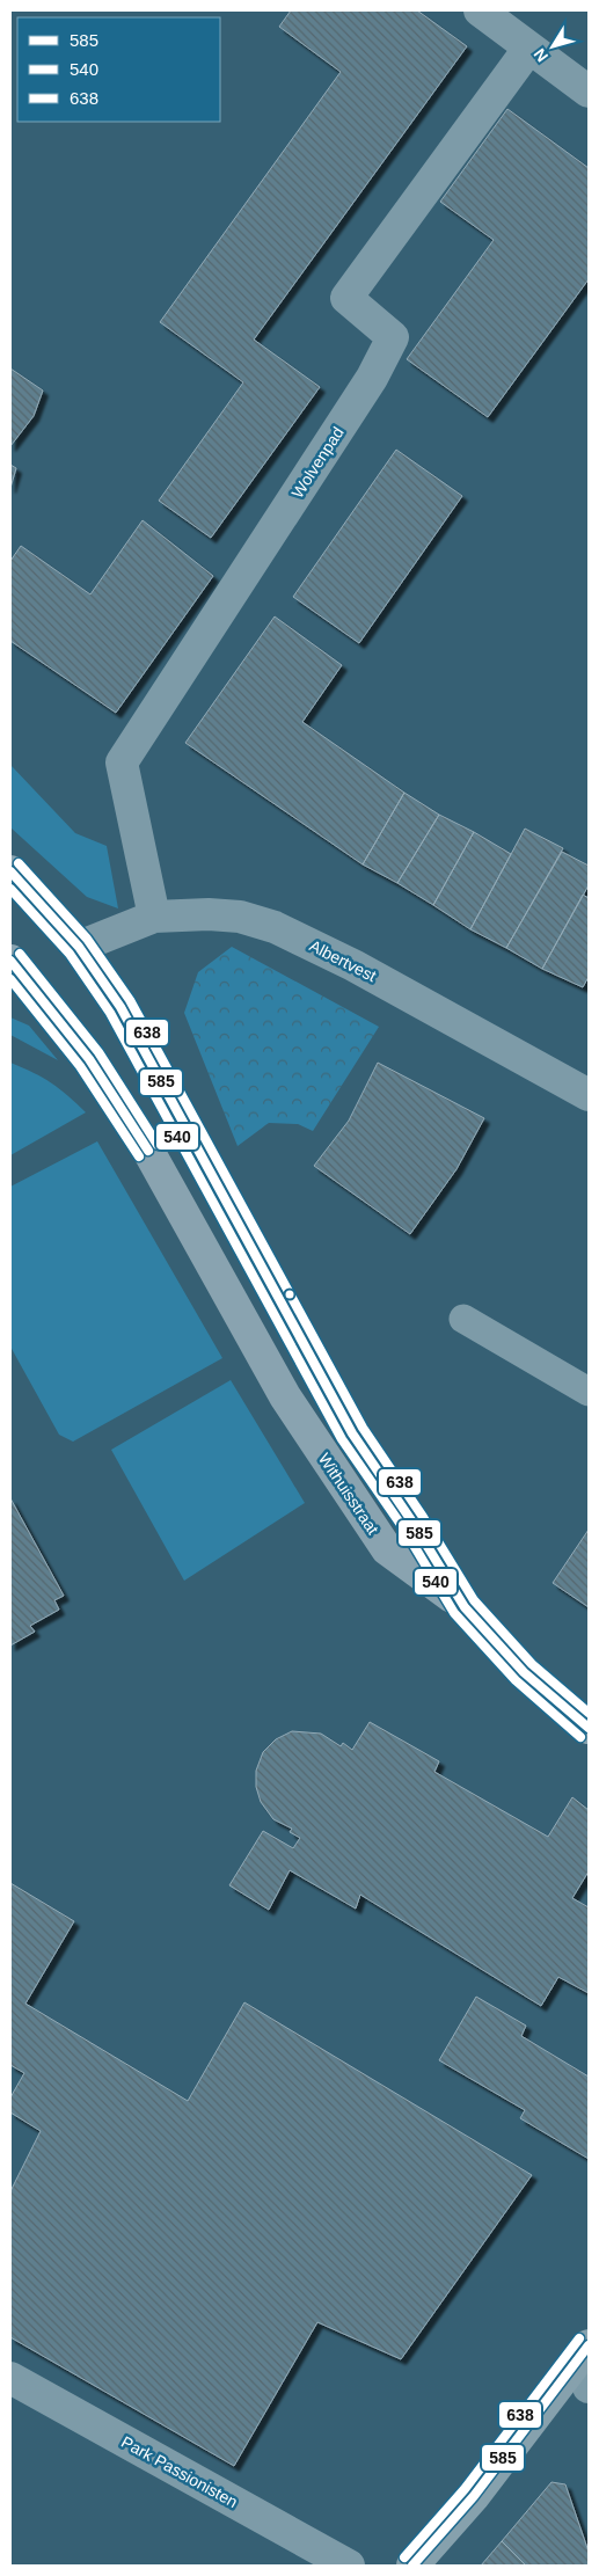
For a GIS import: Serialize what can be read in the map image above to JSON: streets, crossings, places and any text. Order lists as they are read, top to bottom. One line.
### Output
{"streets":{"main road":["Withuisstraat"],"street":["Wolvenpad","Albertvest","Park Passionisten"]},"crossings":[["Wolvenpad","Albertvest"],["Albertvest","Withuisstraat"]],"lines":["transit line 638","transit line 585","transit line 540"],"legend":["585","540","638"],"north":"bottom left"}
